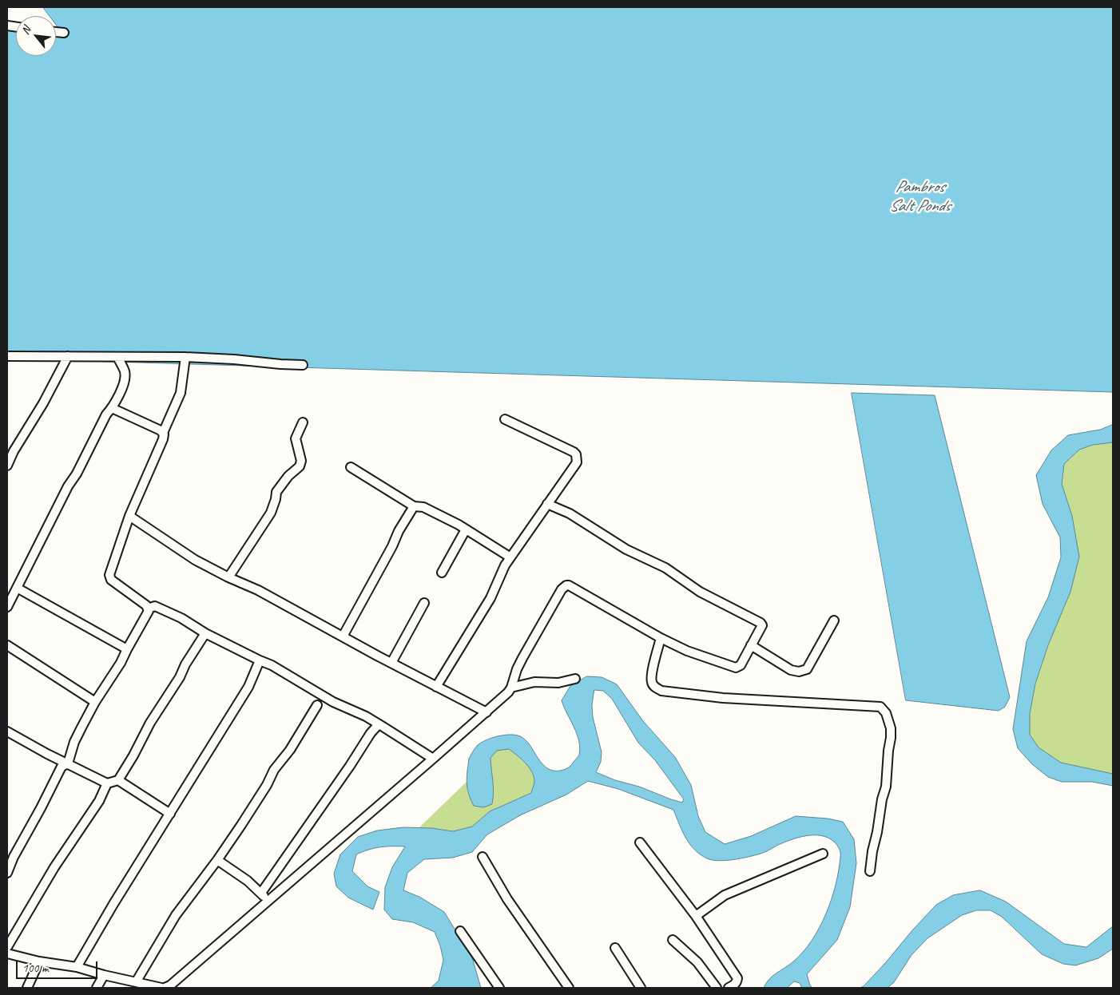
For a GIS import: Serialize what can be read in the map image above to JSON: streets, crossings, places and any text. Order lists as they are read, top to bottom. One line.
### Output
{"water":["Pambros Salt Ponds"],"scale_bar":"100 m","north":"top left"}
